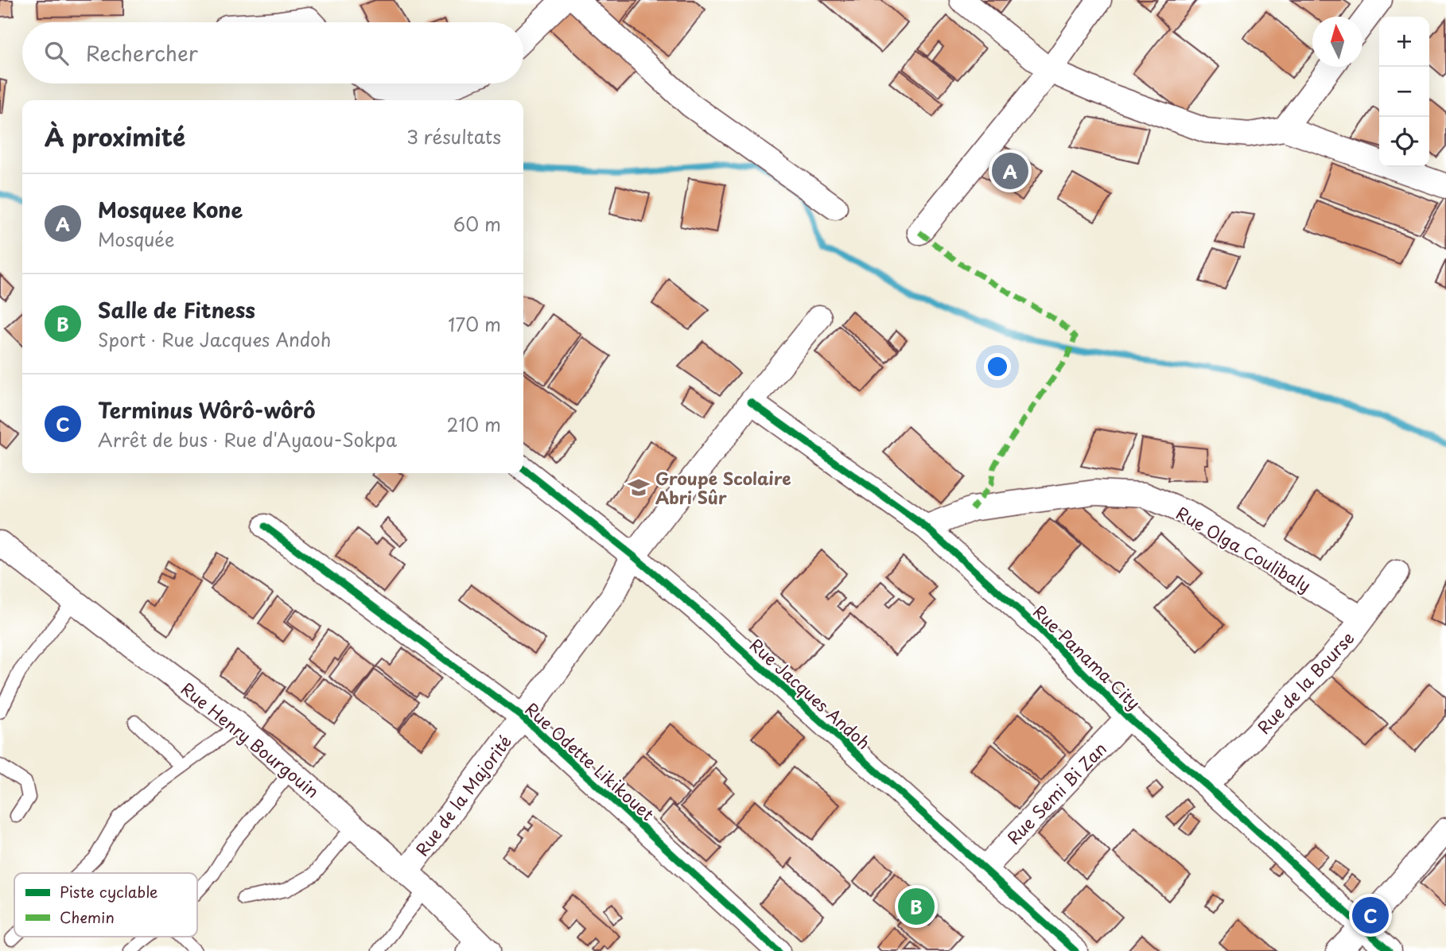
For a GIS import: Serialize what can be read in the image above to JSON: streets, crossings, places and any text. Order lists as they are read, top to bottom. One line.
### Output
{"streets":{"street":["Rue Olga Coulibaly","Rue Panama City","Rue de la Bourse","Rue Jacques Andoh","Rue Henry Bourgouin","Rue Odette Likikouet","Rue Semi Bi Zan","Rue de la Majorité"]},"crossings":[["Rue Olga Coulibaly","Rue Panama City"],["Rue Olga Coulibaly","Rue de la Bourse"],["Rue Panama City","Rue de la Bourse"],["Rue Panama City","Rue Semi Bi Zan"],["Rue Panama City","Rue de la Majorité"],["Rue Jacques Andoh","Rue Semi Bi Zan"],["Rue Jacques Andoh","Rue de la Majorité"],["Rue Henry Bourgouin","Rue de la Majorité"],["Rue Odette Likikouet","Rue de la Majorité"]],"places":{"school or university":["Groupe Scolaire Abri Sûr"]},"legend":["Piste cyclable","Chemin"],"north":"top","page":{"map_buttons":["+","−"],"search":"Rechercher","heading":["À proximité","3 résultats"],"pins":["A","B","C"],"list":[{"mark":"A","name":"Mosquee Kone","note":"Mosquée","value":"60 m"},{"mark":"B","name":"Salle de Fitness","note":"Sport · Rue Jacques Andoh","value":"170 m"},{"mark":"C","name":"Terminus Wôrô-wôrô","note":"Arrêt de bus · Rue d'Ayaou-Sokpa","value":"210 m"}]}}
